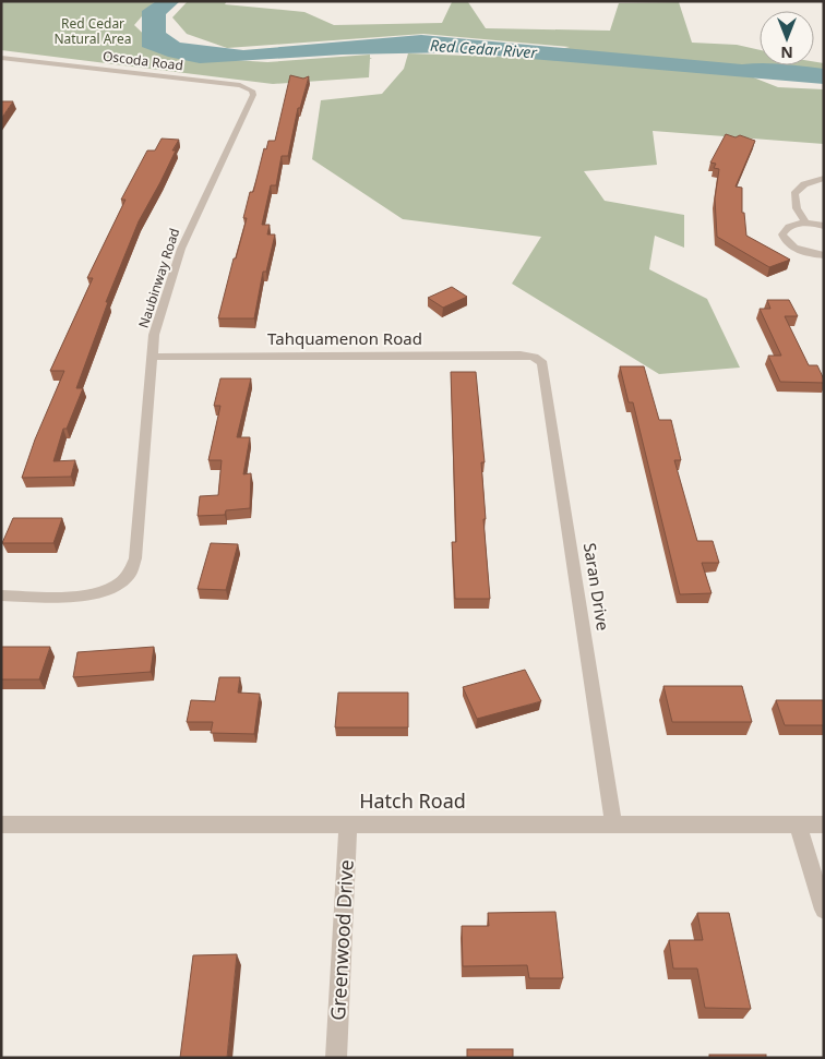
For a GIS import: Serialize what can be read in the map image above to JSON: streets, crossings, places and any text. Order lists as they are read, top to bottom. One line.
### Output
{"streets":{"street":["Oscoda Road","Naubinway Road","Tahquamenon Road","Saran Drive","Hatch Road","Greenwood Drive"]},"crossings":[["Oscoda Road","Naubinway Road"],["Naubinway Road","Tahquamenon Road"],["Tahquamenon Road","Saran Drive"],["Saran Drive","Hatch Road"],["Hatch Road","Greenwood Drive"]],"water":["Red Cedar River"],"parks":["Red Cedar Natural Area"],"north":"bottom"}
